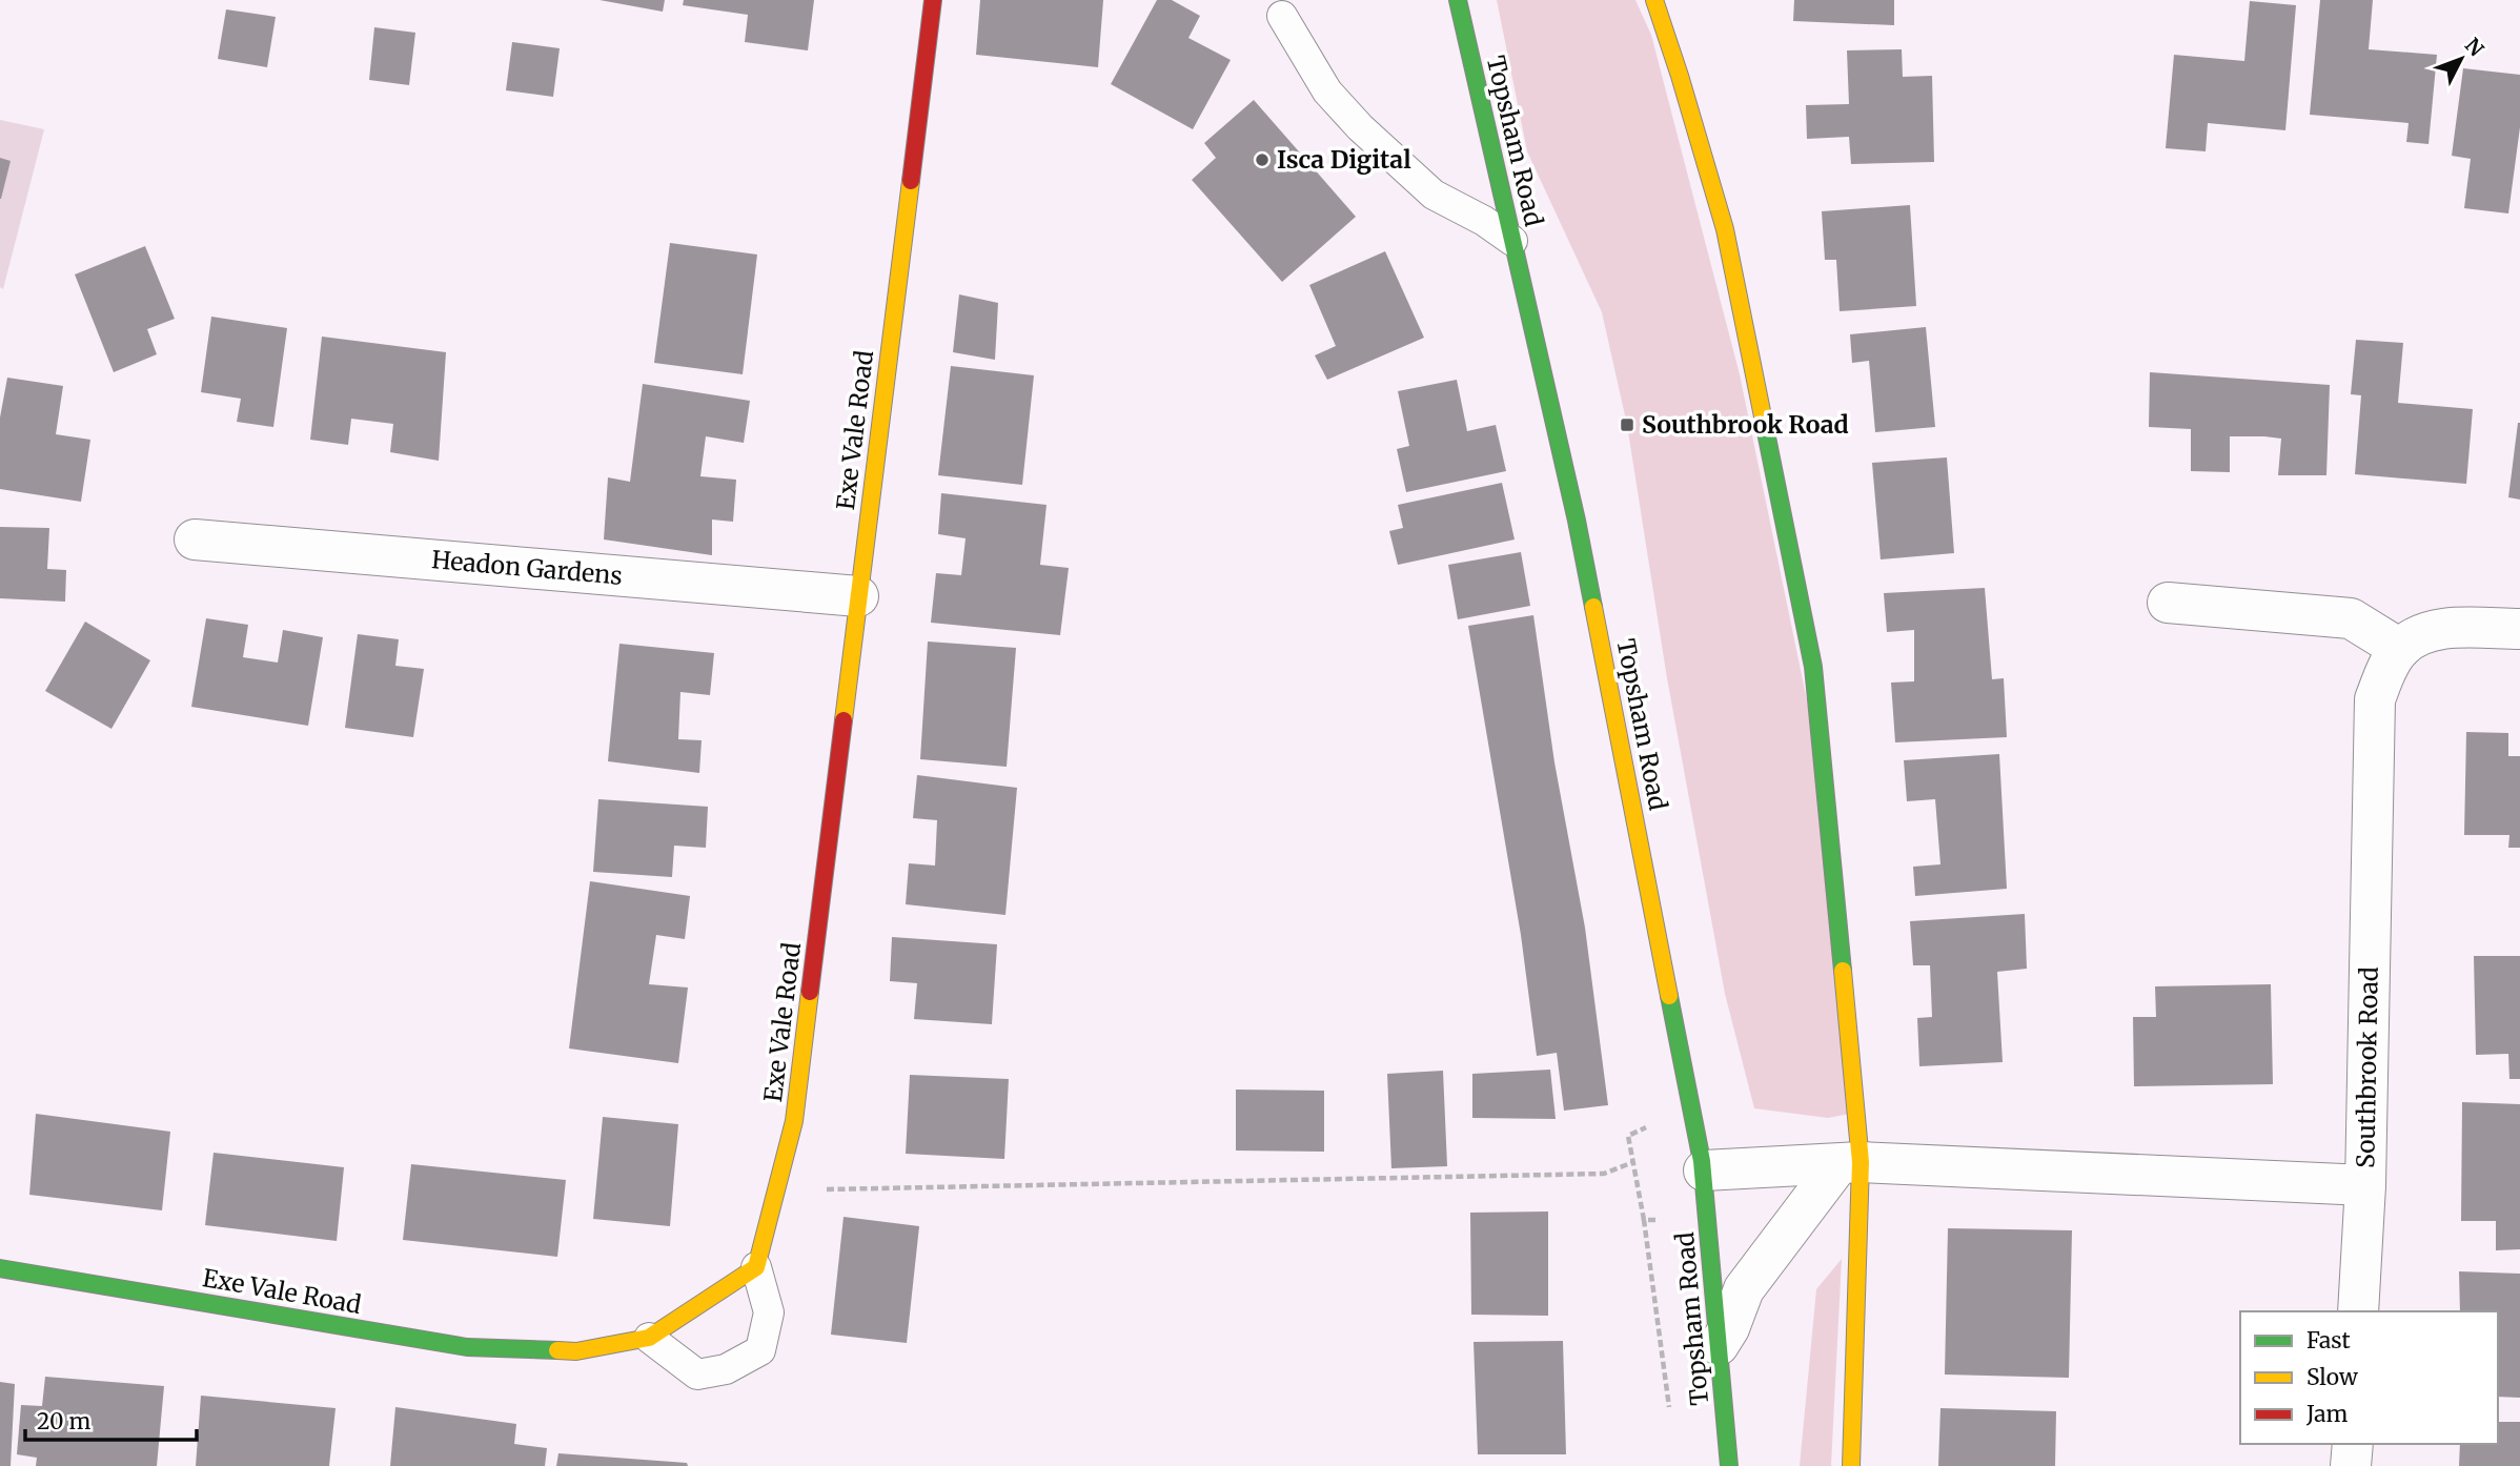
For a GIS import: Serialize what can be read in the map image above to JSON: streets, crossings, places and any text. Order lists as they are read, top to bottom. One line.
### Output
{"streets":{"street":["Topsham Road","Exe Vale Road","Headon Gardens","Southbrook Road"]},"crossings":[["Topsham Road","Southbrook Road"],["Exe Vale Road","Headon Gardens"]],"places":{"other":["Isca Digital"],"transit":["Southbrook Road"]},"legend":["Fast","Slow","Jam"],"scale_bar":"20 m","north":"top right"}
